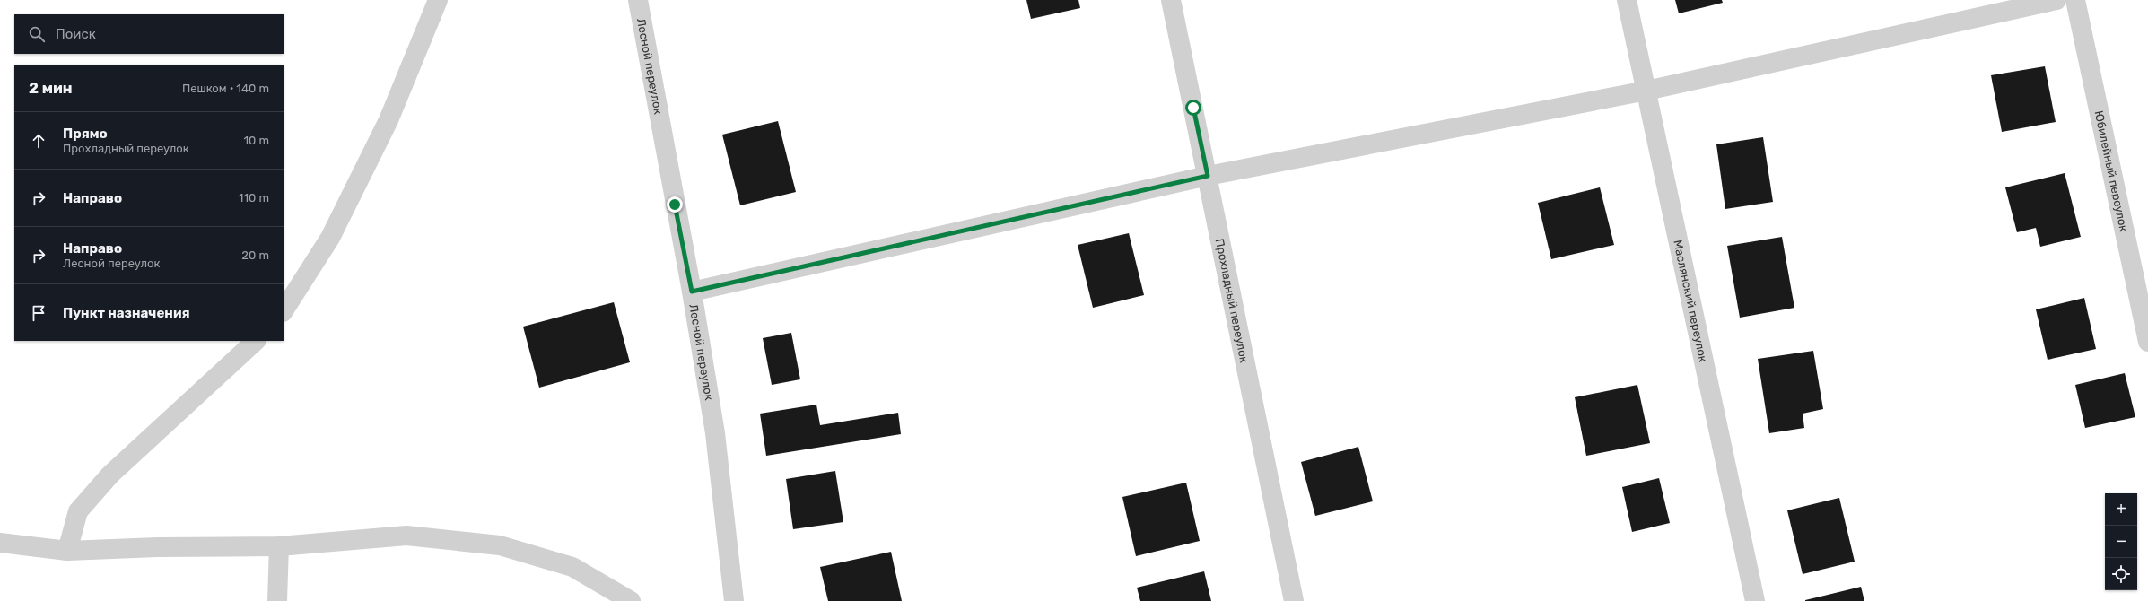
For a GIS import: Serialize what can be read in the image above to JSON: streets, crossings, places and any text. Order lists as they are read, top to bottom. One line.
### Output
{"streets":{"street":["Лесной переулок","Юбилейный переулок","Прохладный переулок","Маслянский переулок"]},"page":{"search":"Поиск","heading":["2 мин","Пешком · 140 m"],"list":[["Прямо","Прохладный переулок","10 m"],["Направо","110 m"],["Направо","Лесной переулок","20 m"],"Пункт назначения"],"map_buttons":["+","−"]}}
